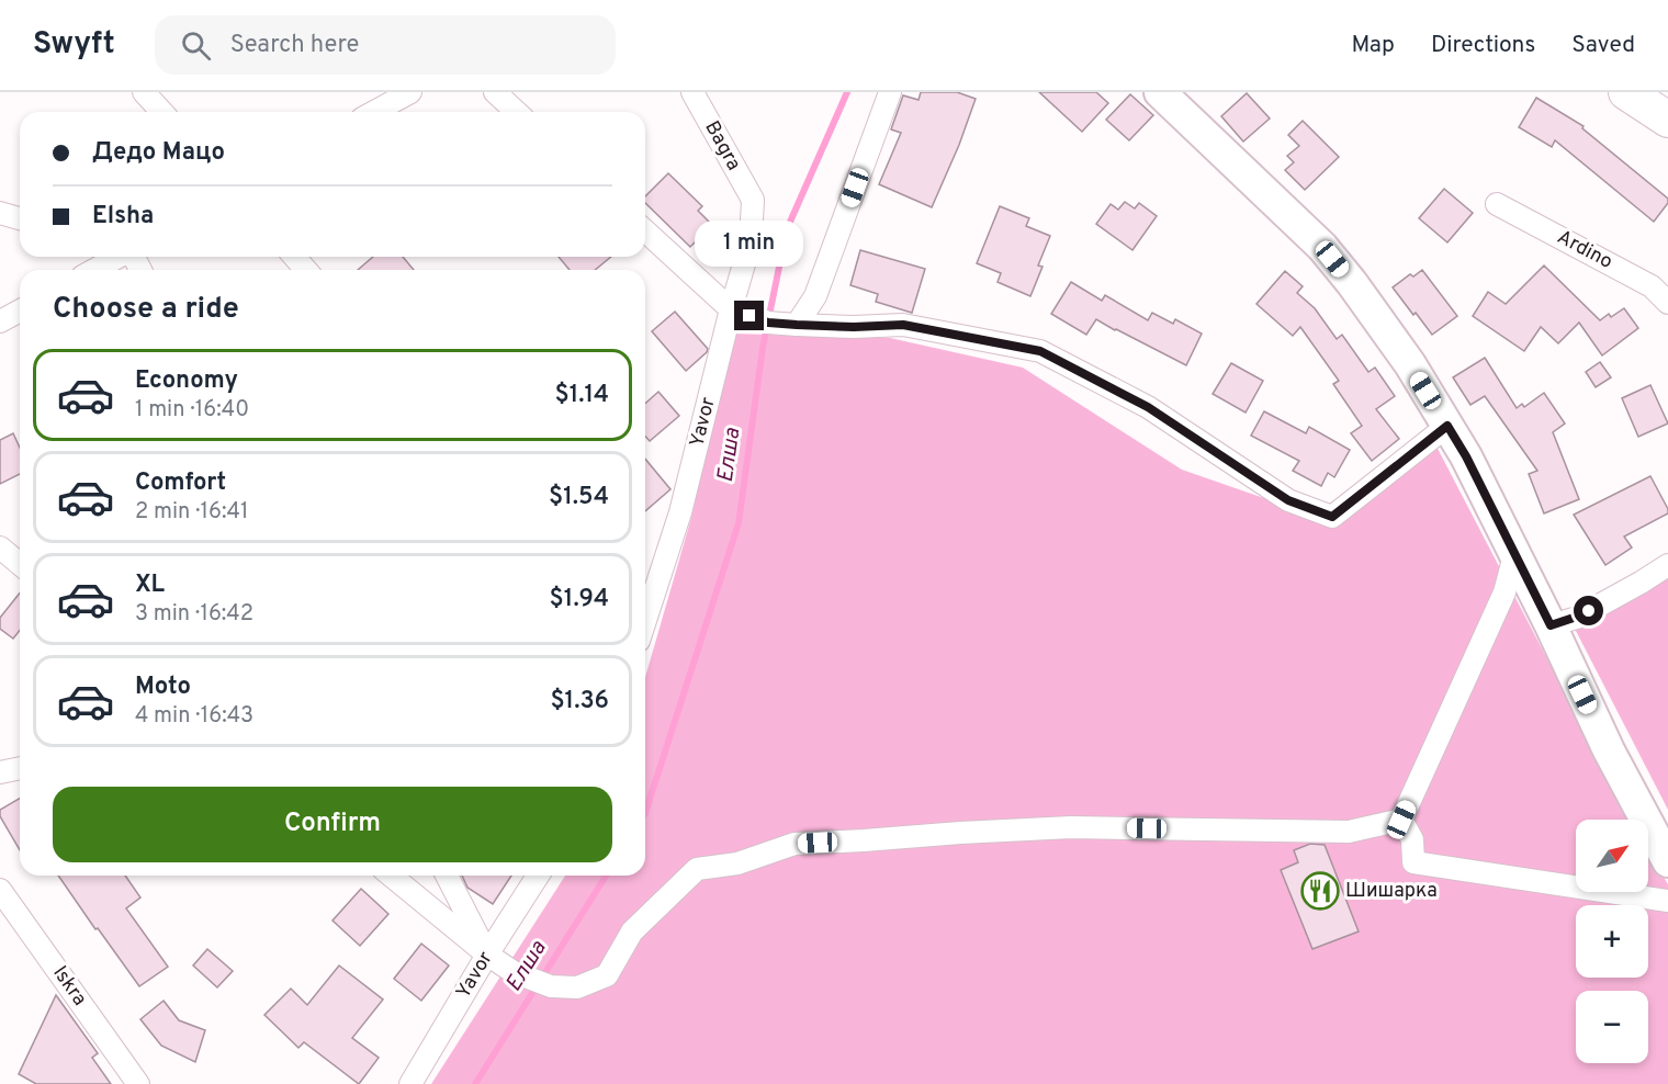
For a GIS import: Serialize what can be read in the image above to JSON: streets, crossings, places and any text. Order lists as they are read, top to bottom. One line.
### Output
{"streets":{"street":["Bagra","Ardino","Yavor","Iskra"]},"crossings":[["Bagra","Yavor"]],"water":["Елша"],"places":{"restaurant":["Шишарка"]},"north":"top right","page":{"header":"Swyft","search":"Search here","nav":["Map","Directions","Saved"],"banner":["Дедо Мацо","Elsha"],"bubble":"1 min","heading":"Choose a ride","list":[{"name":"Economy","note":"1 min · 16:40","value":"$1.14"},{"name":"Comfort","note":"2 min · 16:41","value":"$1.54"},{"name":"XL","note":"3 min · 16:42","value":"$1.94"},{"name":"Moto","note":"4 min · 16:43","value":"$1.36"}],"buttons":"Confirm","map_buttons":["+","−"]}}
